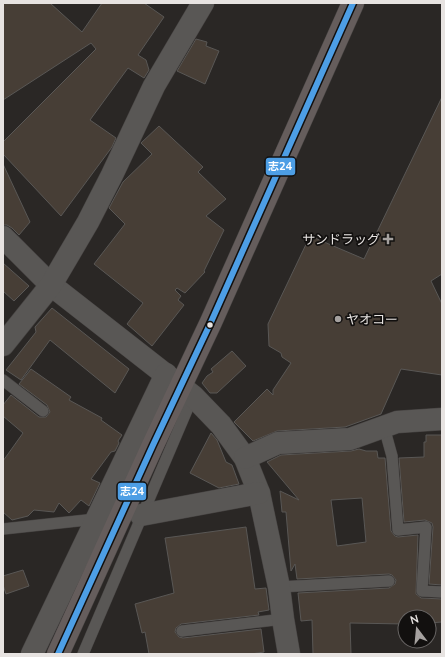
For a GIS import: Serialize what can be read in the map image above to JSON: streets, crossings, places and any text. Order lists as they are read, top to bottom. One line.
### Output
{"places":{"health":["サンドラッグ"],"other":["ヤオコー"]},"lines":["transit line 志24"],"north":"top"}
